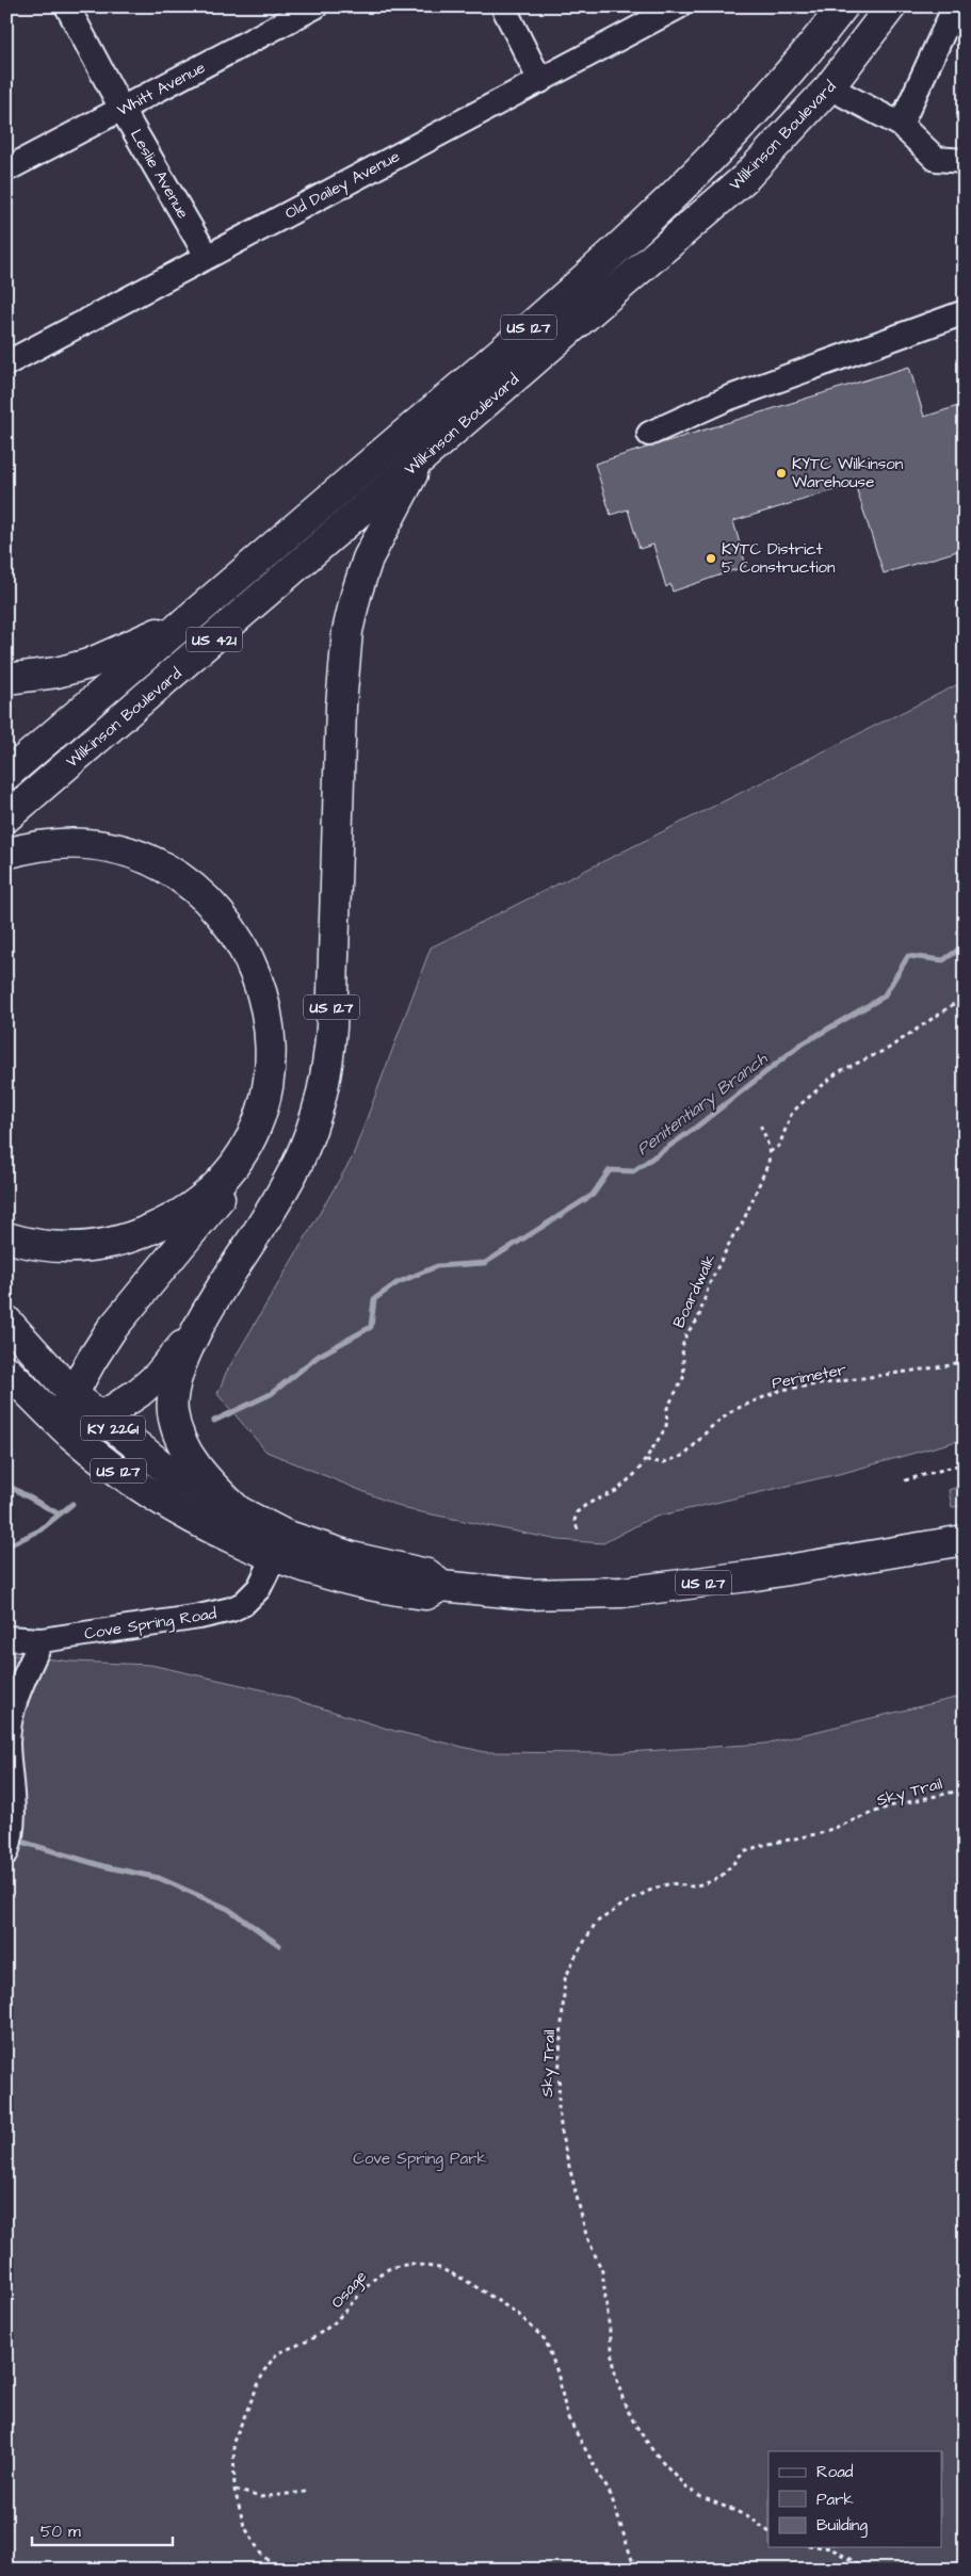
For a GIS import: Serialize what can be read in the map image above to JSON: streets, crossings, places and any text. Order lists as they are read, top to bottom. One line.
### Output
{"streets":{"highway":["Wilkinson Boulevard","US 127","US 421","KY 2261"],"street":["Whitt Avenue","Leslie Avenue","Old Dailey Avenue","Cove Spring Road"],"path":["Boardwalk","Perimeter","Sky Trail","Osage"]},"crossings":[["Whitt Avenue","Leslie Avenue"],["Wilkinson Boulevard","US 127"],["Leslie Avenue","Old Dailey Avenue"],["US 127","KY 2261"],["US 127","Cove Spring Road"],["Boardwalk","Perimeter"]],"water":["Penitentiary Branch"],"parks":["Cove Spring Park"],"places":["KYTC Wilkinson Warehouse","KYTC District 5 Construction"],"legend":["Road","Park","Building"],"scale_bar":"50 m"}
